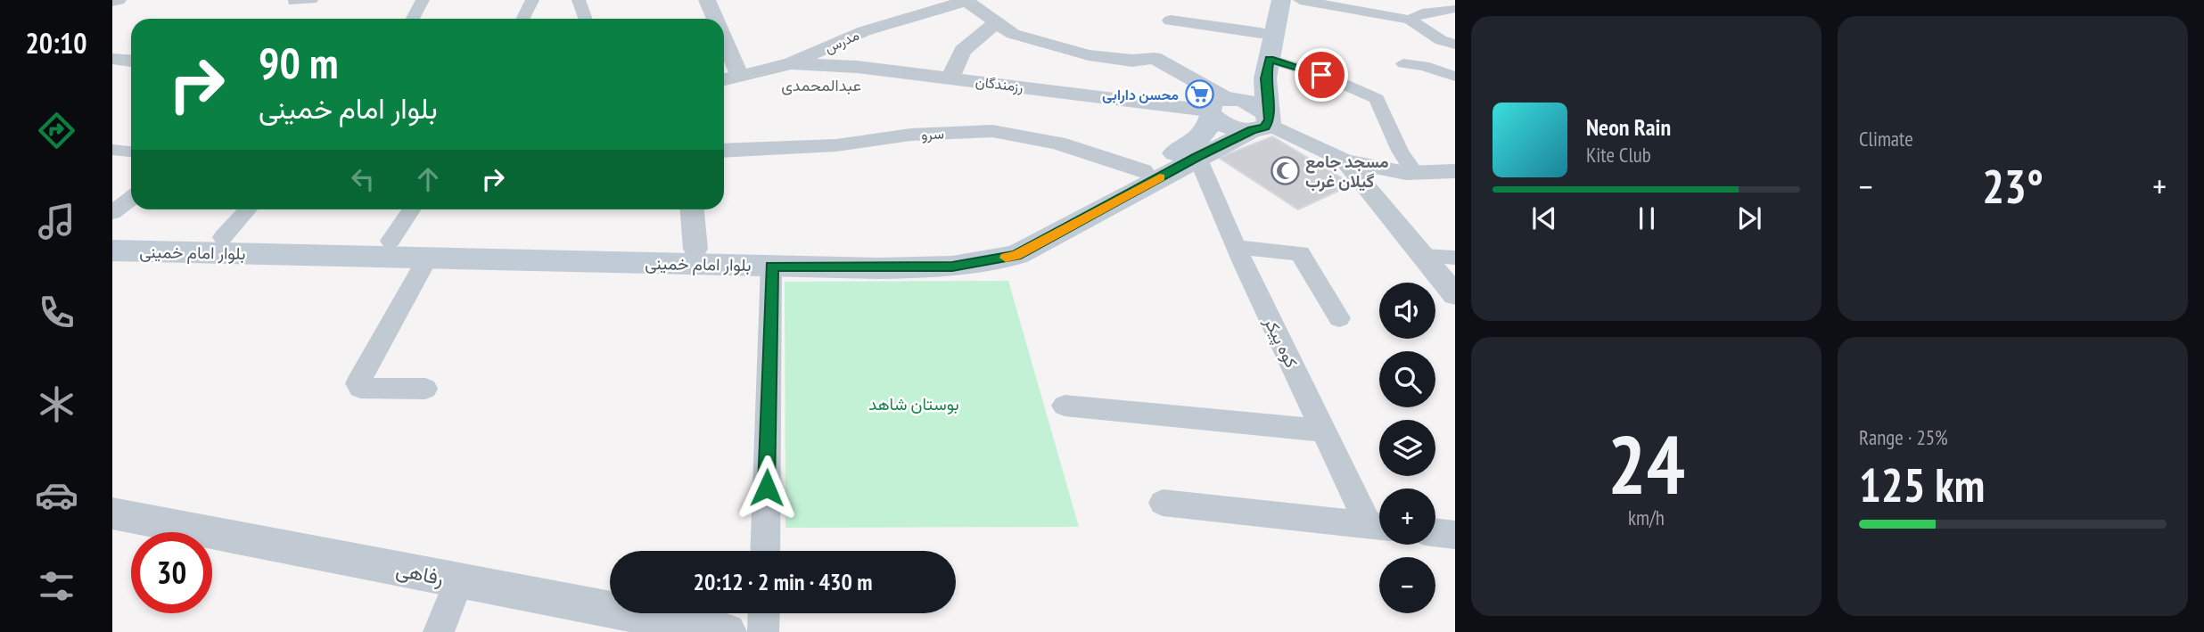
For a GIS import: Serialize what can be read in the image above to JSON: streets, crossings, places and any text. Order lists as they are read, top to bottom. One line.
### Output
{"streets":{"main road":["بلوار امام خمینی"],"street":["مدرس","رزمندگان","سرو","کوه پیکر","رفاهی"]},"crossings":[["مدرس","رزمندگان"],["رزمندگان","بلوار امام خمینی"],["سرو","بلوار امام خمینی"],["بلوار امام خمینی","کوه پیکر"]],"districts":["عبدالمحمدی"],"parks":["بوستان شاهد"],"places":{"supermarket":["محسن دارابی"],"mosque":["مسجد جامع گیلان غرب"]},"page":{"tabs":"20:10","tile":["Climate",["24","km/h"],["Range · 25%","125 km"]],"turn":["90 m","بلوار امام خمینی"],"song":["Neon Rain","Kite Club"],"heat":["−","23°","+"],"map_buttons":["+","−"],"limit":"30","trip":"20:12 · 2 min · 430 m"}}
